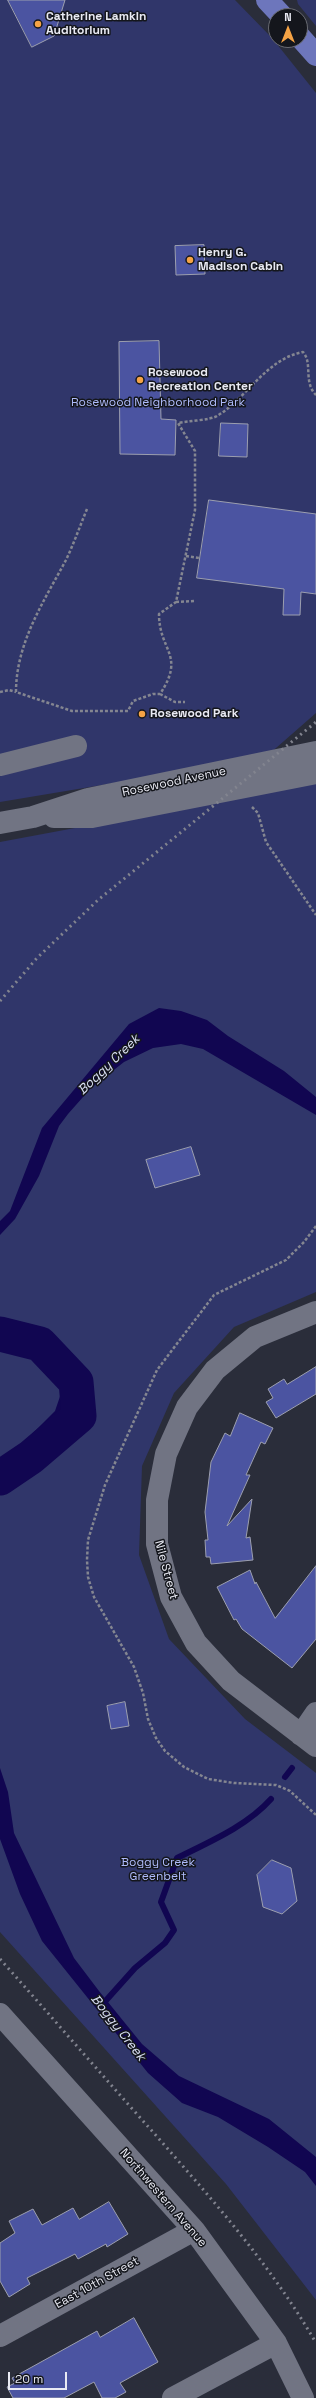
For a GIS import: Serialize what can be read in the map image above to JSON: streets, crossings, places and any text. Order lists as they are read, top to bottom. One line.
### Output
{"streets":{"street":["Rosewood Avenue","Nile Street","Northwestern Avenue","East 10th Street"]},"crossings":[["Northwestern Avenue","East 10th Street"]],"water":["Boggy Creek"],"parks":["Rosewood Neighborhood Park","Boggy Creek Greenbelt"],"places":["Catherine Lamkin Auditorium","Henry G. Madison Cabin","Rosewood Recreation Center","Rosewood Park"],"scale_bar":"20 m","north":"top"}
